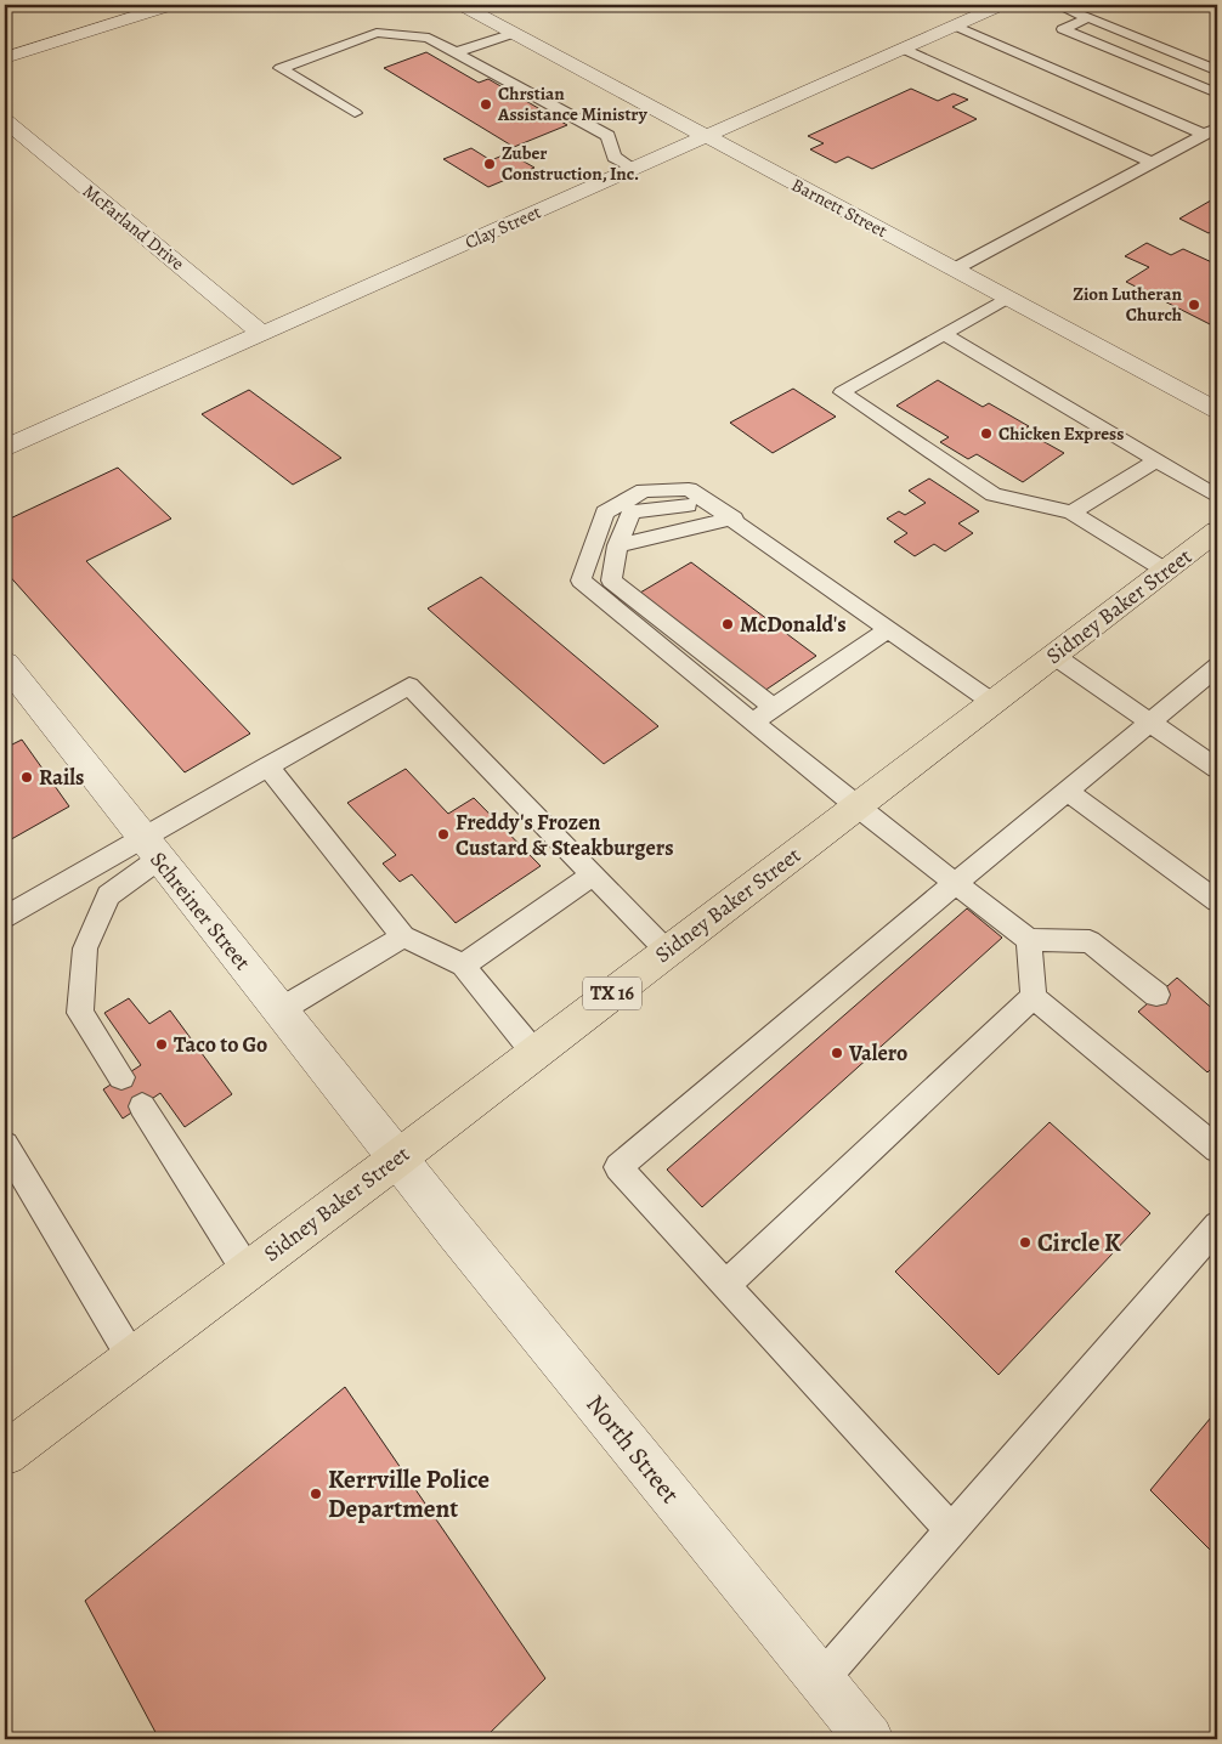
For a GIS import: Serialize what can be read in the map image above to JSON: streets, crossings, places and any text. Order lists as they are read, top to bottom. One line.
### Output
{"streets":{"main road":["Sidney Baker Street","TX 16"],"street":["Barnett Street","McFarland Drive","Clay Street","Schreiner Street","North Street"]},"crossings":[["Barnett Street","Clay Street"],["McFarland Drive","Clay Street"],["Sidney Baker Street","Schreiner Street"],["Sidney Baker Street","North Street"],["Schreiner Street","North Street"]],"places":["Chrstian Assistance Ministry","Zuber Construction, Inc.","Zion Lutheran Church","Chicken Express","McDonald's","Rails","Freddy's Frozen Custard & Steakburgers","Taco to Go","Valero","Circle K","Kerrville Police Department"]}
